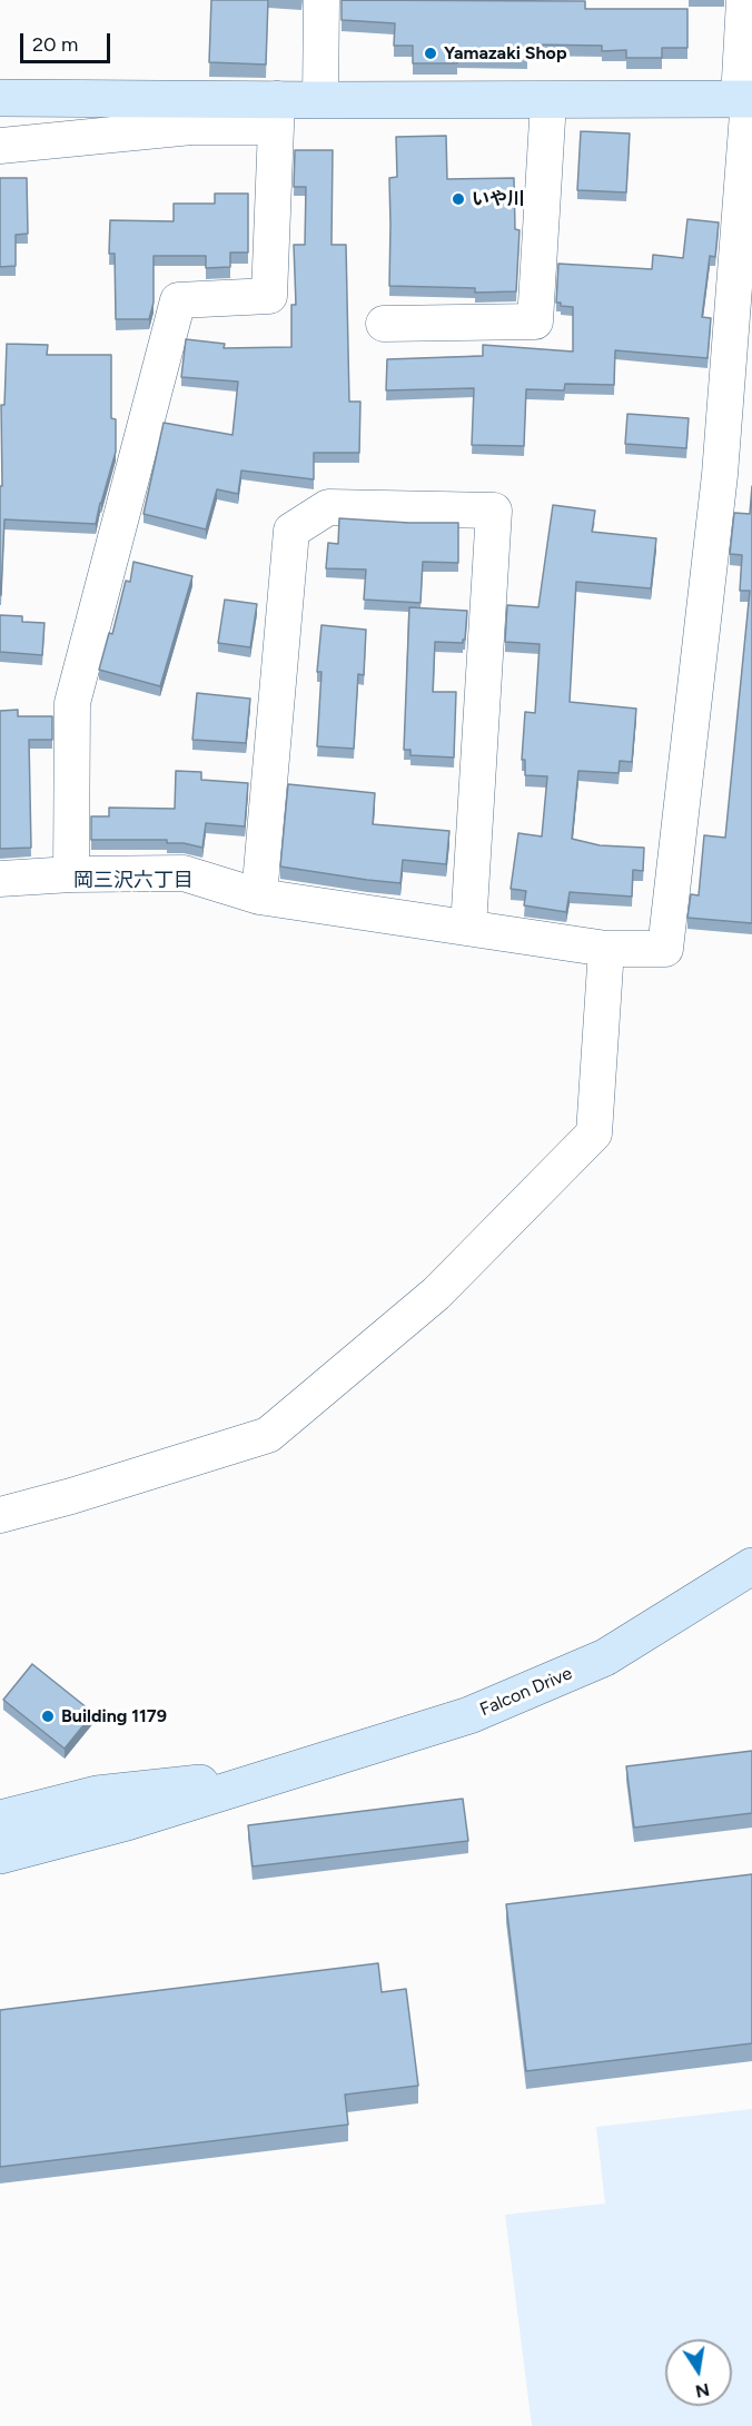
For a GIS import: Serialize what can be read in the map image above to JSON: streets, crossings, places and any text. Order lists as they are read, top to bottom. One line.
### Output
{"streets":{"street":["Falcon Drive"]},"districts":["岡三沢六丁目"],"places":["Yamazaki Shop","いや川","Building 1179"],"scale_bar":"20 m","north":"bottom"}
